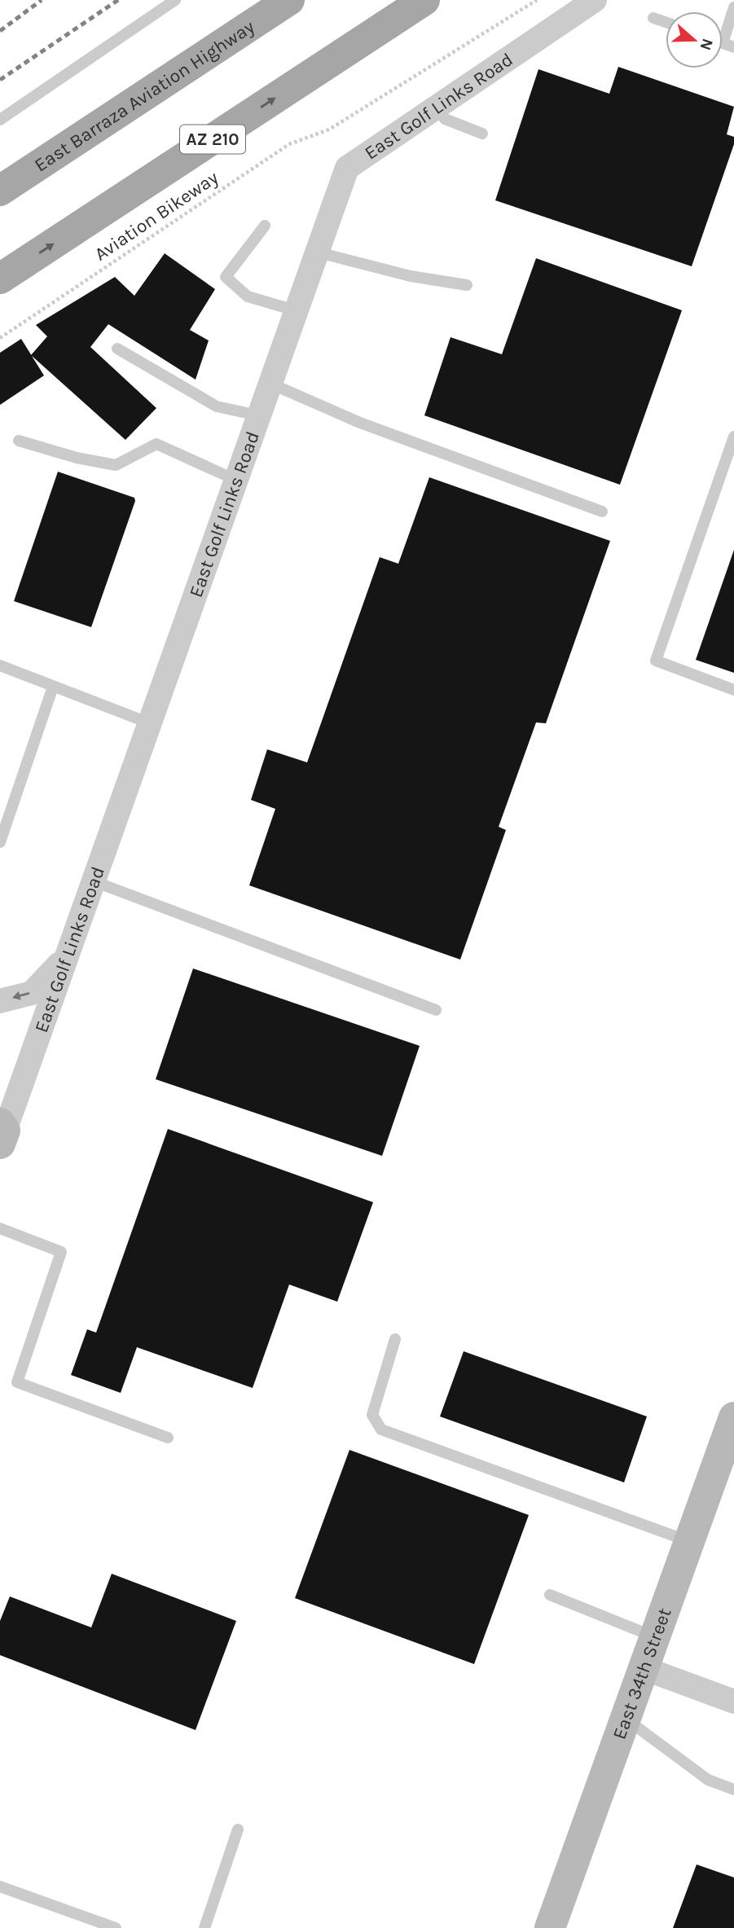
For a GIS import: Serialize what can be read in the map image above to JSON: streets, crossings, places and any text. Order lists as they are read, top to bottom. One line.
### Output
{"streets":{"main road":["East Barraza Aviation Highway","AZ 210"],"street":["East Golf Links Road","East 34th Street"],"path":["Aviation Bikeway"]},"north":"right"}
